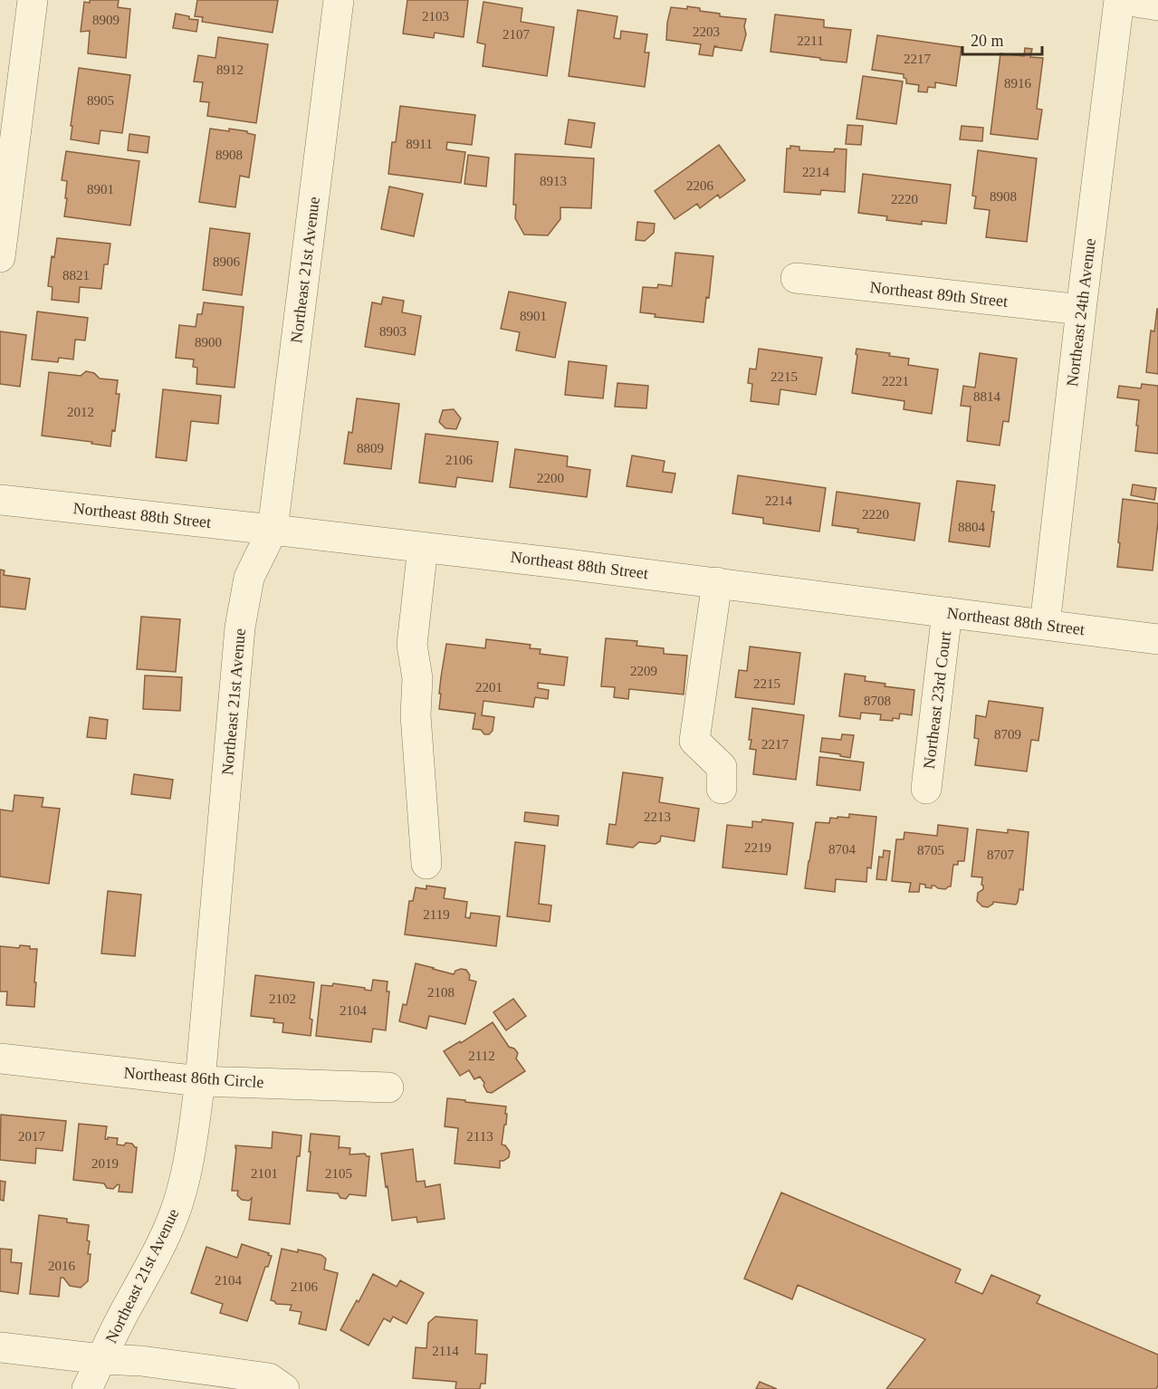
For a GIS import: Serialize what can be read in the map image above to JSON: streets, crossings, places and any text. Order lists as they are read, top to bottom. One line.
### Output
{"streets":{"street":["Northeast 21st Avenue","Northeast 89th Street","Northeast 24th Avenue","Northeast 88th Street","Northeast 23rd Court","Northeast 86th Circle"]},"crossings":[["Northeast 21st Avenue","Northeast 88th Street"],["Northeast 21st Avenue","Northeast 86th Circle"],["Northeast 89th Street","Northeast 24th Avenue"],["Northeast 24th Avenue","Northeast 88th Street"],["Northeast 88th Street","Northeast 23rd Court"]],"house_numbers":["2103","8909","2203","2107","2211","2217","8912","8916","8905","8911","8908","2214","8913","2206","8901","8908","2220","8906","8821","8901","8903","8900","2215","2221","8814","2012","8809","2106","2200","2214","2220","8804","2209","2215","2201","8708","8709","2217","2213","2219","8704","8705","8707","2119","2108","2102","2104","2112","2017","2113","2019","2101","2105","2016","2104","2106","2114"],"scale_bar":"20 m"}
